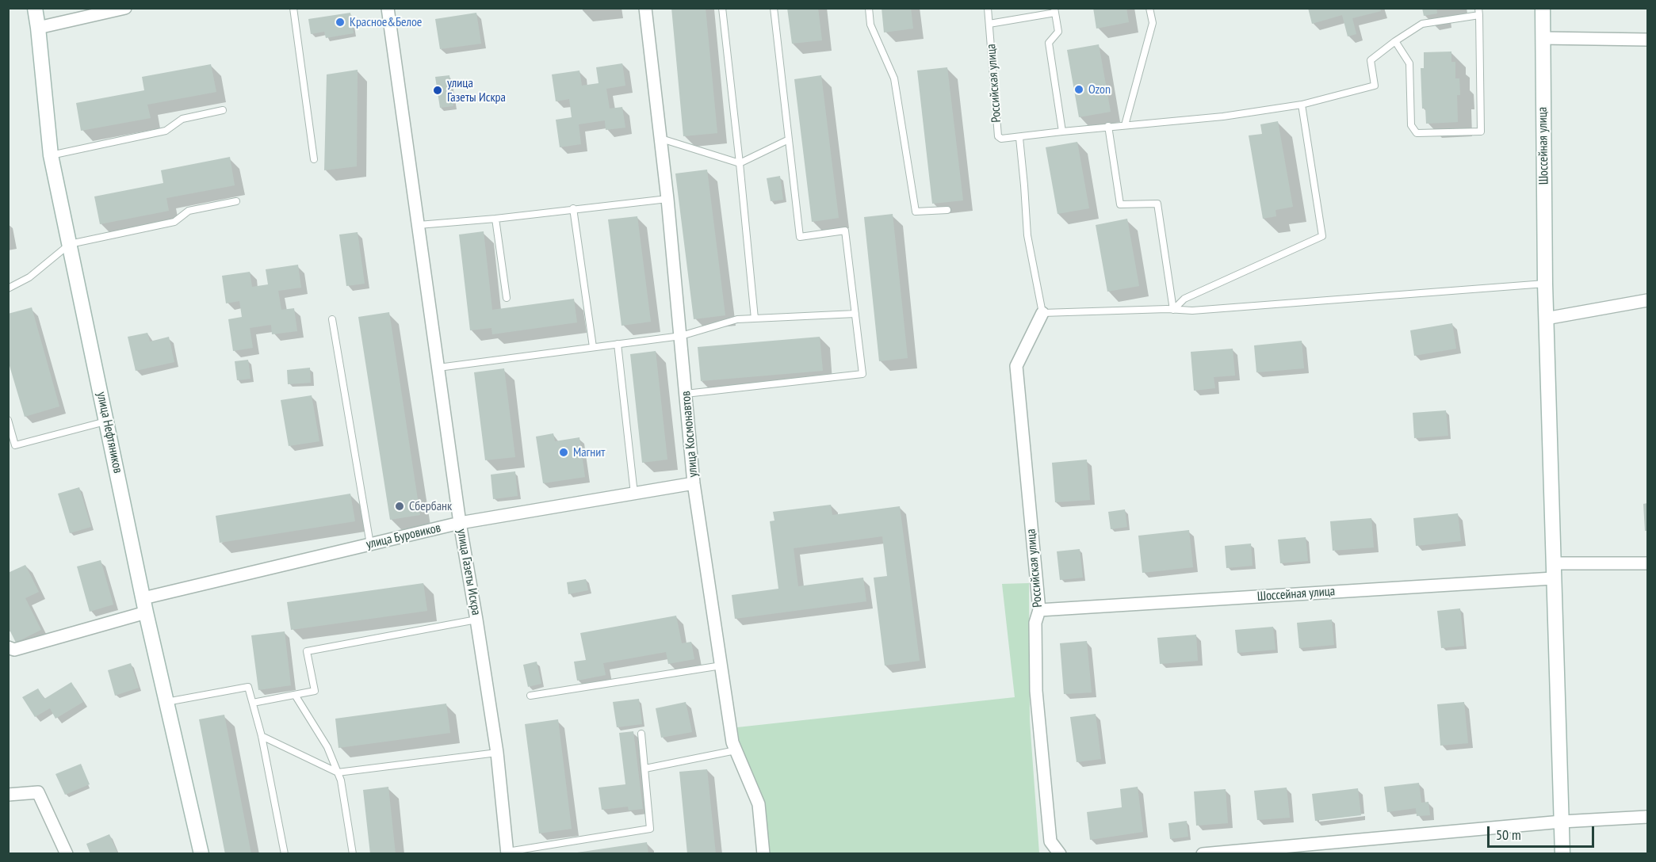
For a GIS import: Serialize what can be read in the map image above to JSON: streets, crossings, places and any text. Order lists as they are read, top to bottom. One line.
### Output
{"streets":{"street":["Российская улица","Шоссейная улица","улица Нефтяников","улица Космонавтов","улица Буровиков","улица Газеты Искра"]},"crossings":[["Российская улица","Шоссейная улица"],["улица Нефтяников","улица Буровиков"],["улица Космонавтов","улица Буровиков"],["улица Буровиков","улица Газеты Искра"]],"places":["Красное&Белое","Ozon","улица Газеты Искра","Магнит","Сбербанк"],"scale_bar":"50 m"}
